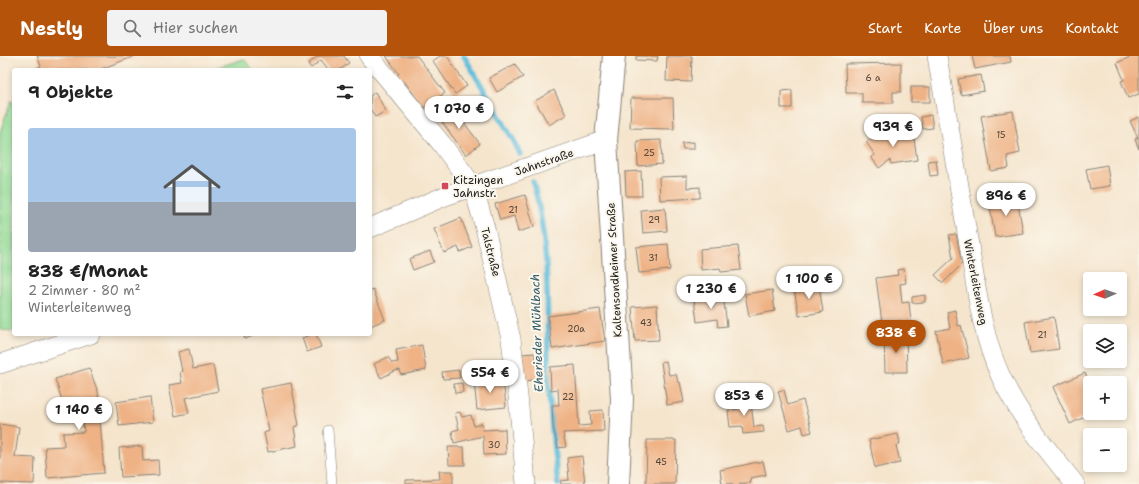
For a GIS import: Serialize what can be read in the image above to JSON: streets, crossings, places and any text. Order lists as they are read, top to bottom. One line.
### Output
{"streets":{"main road":["Kaltensondheimer Straße"],"street":["Jahnstraße","Talstraße","Winterleitenweg"]},"crossings":[["Jahnstraße","Talstraße"],["Jahnstraße","Kaltensondheimer Straße"]],"water":["Eherieder Mühlbach"],"places":{"transit":["Kitzingen Jahnstr."]},"house_numbers":["6 a","15","25","21","29","31","43","20a","21","22","30","45"],"north":"left","page":{"header":"Nestly","search":"Hier suchen","nav":["Start","Karte","Über uns","Kontakt"],"heading":"9 Objekte","price":["1 070 €","939 €","896 €","1 100 €","1 230 €","838 €","554 €","853 €","1 140 €"],"list":[{"name":"838 €/Monat","note":"2 Zimmer · 80 m² · Winterleitenweg"}],"map_buttons":["+","−"]}}
